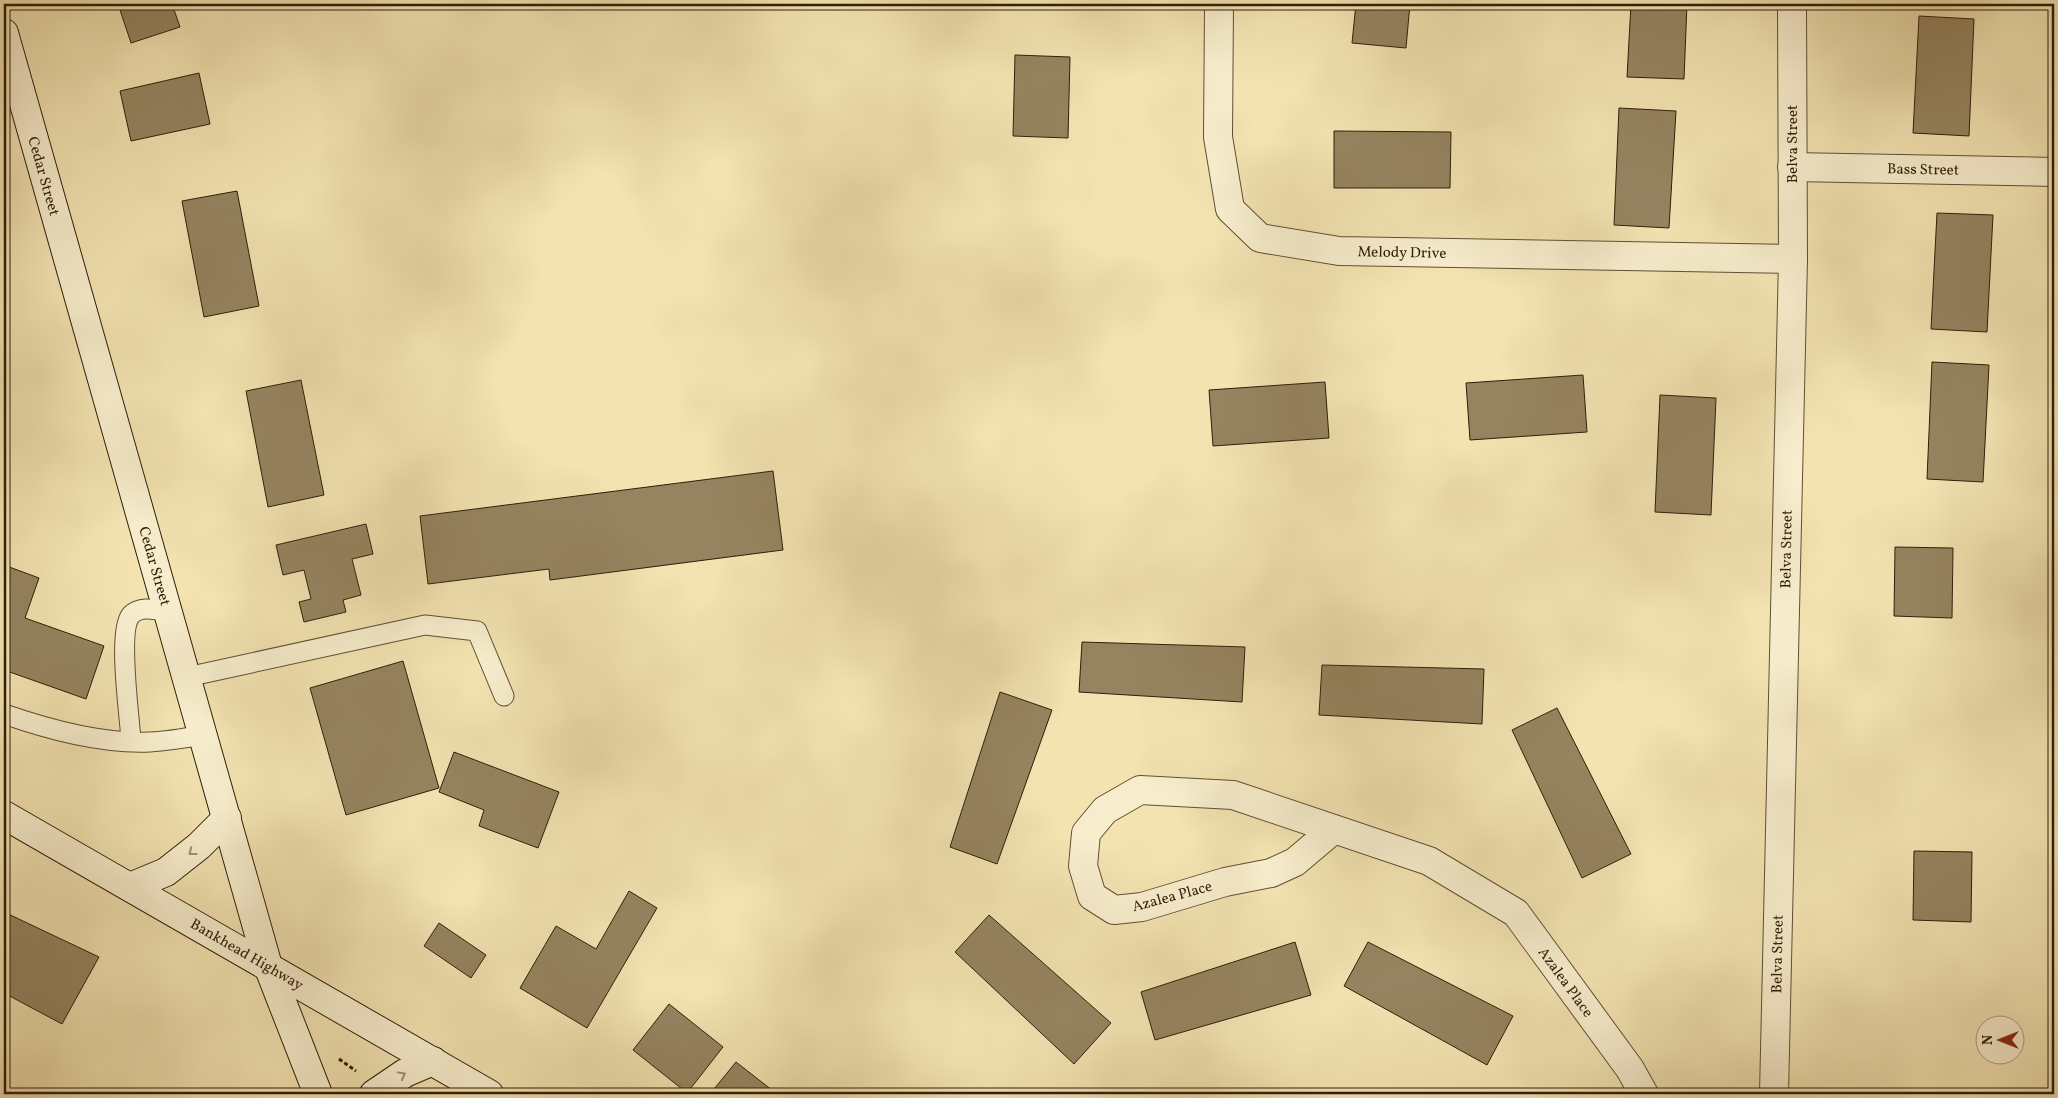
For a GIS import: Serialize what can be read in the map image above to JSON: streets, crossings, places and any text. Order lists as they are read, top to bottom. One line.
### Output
{"streets":{"street":["Belva Street","Bass Street","Cedar Street","Melody Drive","Azalea Place","Bankhead Highway"]},"crossings":[["Belva Street","Bass Street"],["Belva Street","Melody Drive"],["Cedar Street","Bankhead Highway"]],"north":"left"}
